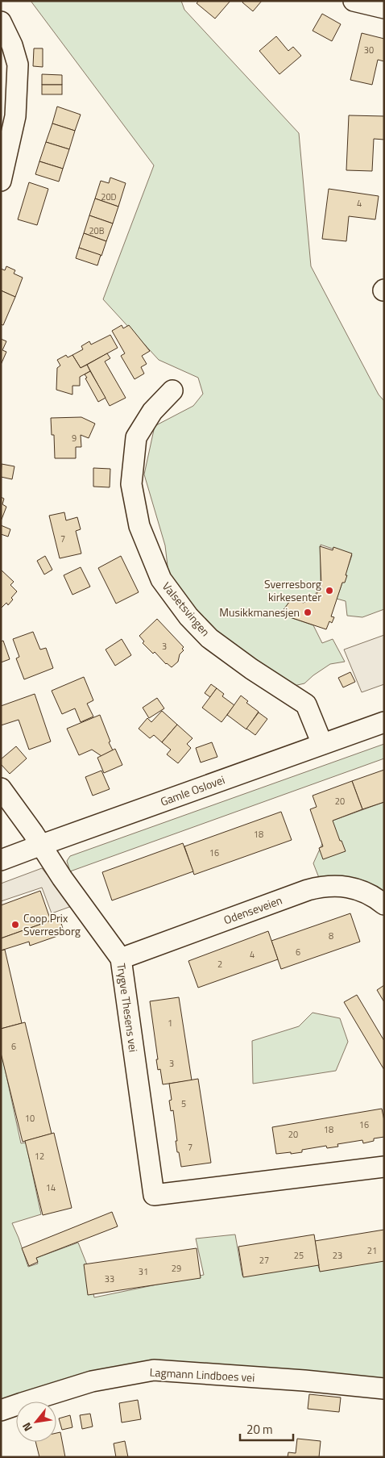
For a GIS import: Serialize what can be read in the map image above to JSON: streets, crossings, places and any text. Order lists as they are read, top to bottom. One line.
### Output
{"streets":{"street":["Valsetsvingen","Gamle Oslovei","Odenseveien","Trygve Thesens vei","Lagmann Lindboes vei"]},"crossings":[["Valsetsvingen","Gamle Oslovei"],["Gamle Oslovei","Trygve Thesens vei"],["Odenseveien","Trygve Thesens vei"]],"places":["Sverresborg kirkesenter","Musikkmanesjen","Coop Prix Sverresborg"],"house_numbers":["30","20D","4","20B","9","7","3","20","18","16","8","6","4","2","1","6","3","5","10","16","18","20","7","12","14","21","25","23","27","29","31","33"],"scale_bar":"20 m","north":"bottom left"}
